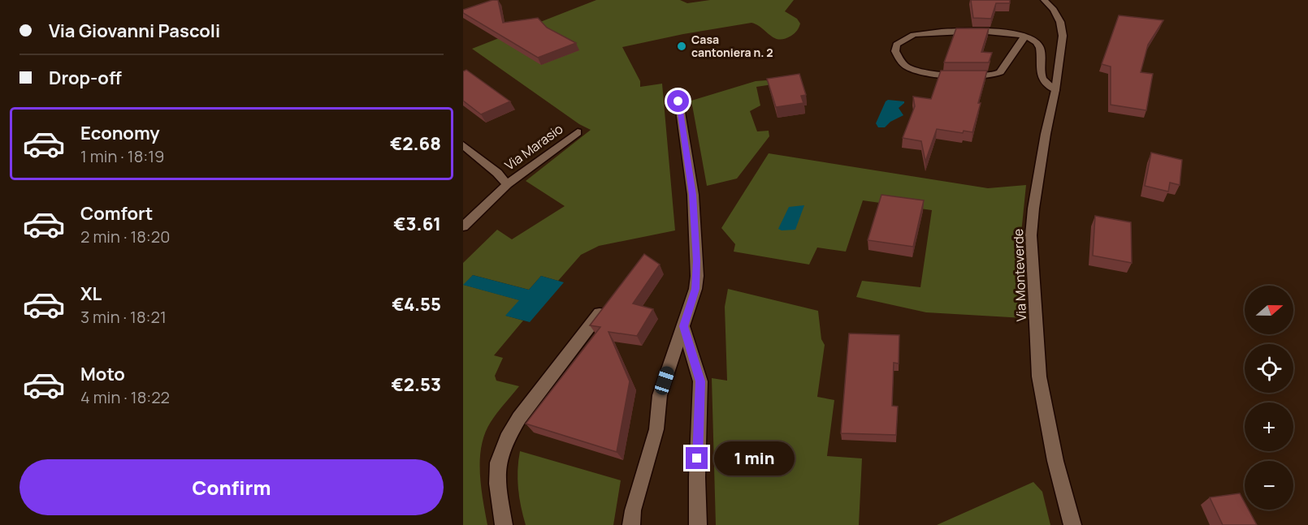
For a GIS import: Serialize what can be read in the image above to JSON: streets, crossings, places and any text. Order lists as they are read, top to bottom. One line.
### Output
{"streets":{"street":["Via Marasio","Via Monteverde"]},"places":["Casa cantoniera n. 2"],"north":"right","page":{"banner":["Via Giovanni Pascoli","Drop-off"],"list":[{"name":"Economy","note":"1 min · 18:19","value":"€2.68"},{"name":"Comfort","note":"2 min · 18:20","value":"€3.61"},{"name":"XL","note":"3 min · 18:21","value":"€4.55"},{"name":"Moto","note":"4 min · 18:22","value":"€2.53"}],"map_buttons":["+","−"],"bubble":"1 min","buttons":"Confirm"}}
